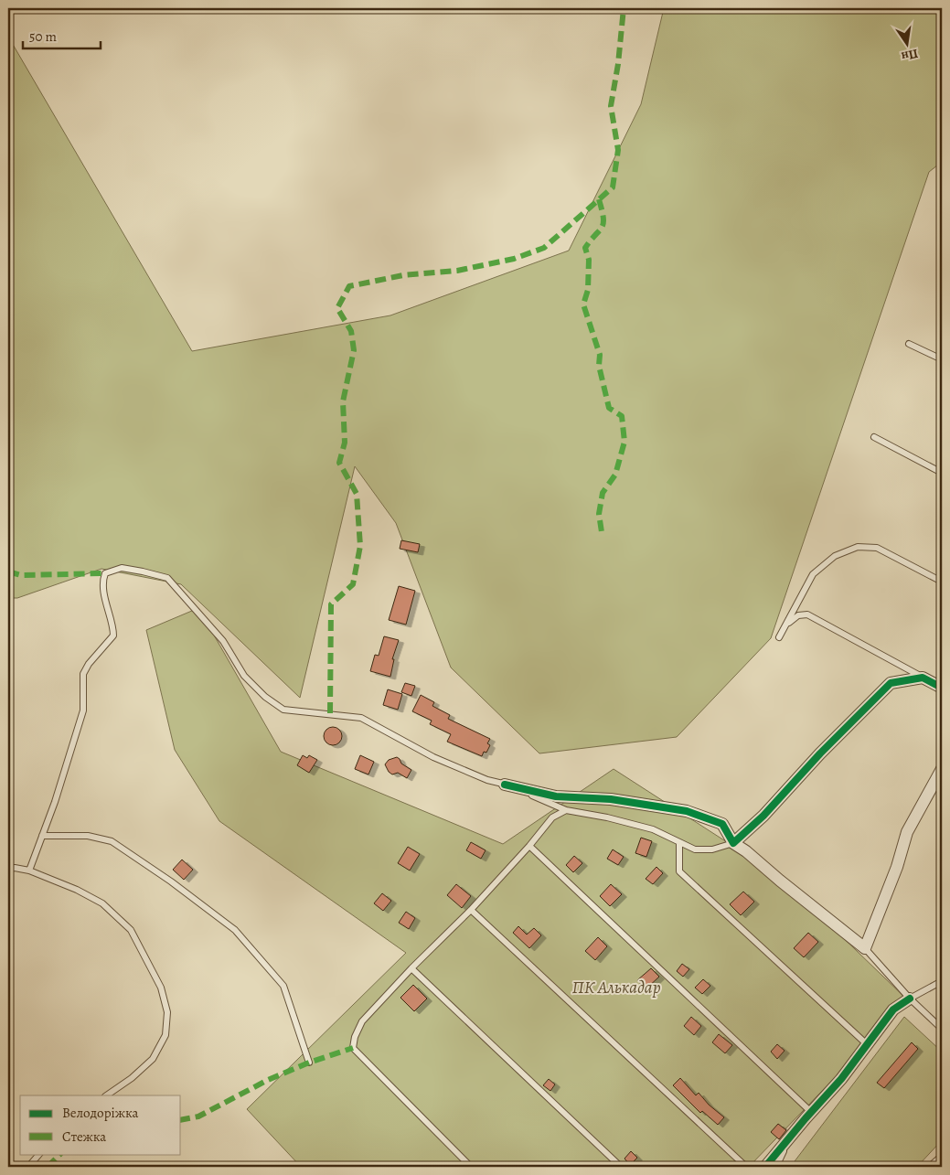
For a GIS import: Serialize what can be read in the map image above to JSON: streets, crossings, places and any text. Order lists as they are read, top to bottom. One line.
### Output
{"parks":["ПК Алькадар"],"legend":["Велодоріжка","Стежка"],"scale_bar":"50 m","north":"bottom"}
